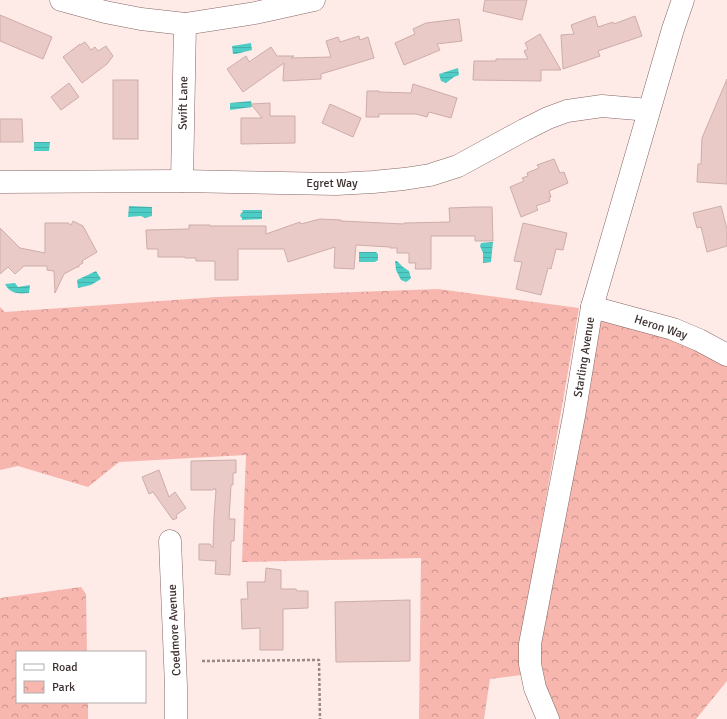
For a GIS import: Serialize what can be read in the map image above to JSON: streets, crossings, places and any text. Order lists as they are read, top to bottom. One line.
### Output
{"streets":{"street":["Swift Lane","Egret Way","Heron Way","Starling Avenue","Coedmore Avenue"]},"crossings":[["Swift Lane","Egret Way"],["Egret Way","Starling Avenue"],["Heron Way","Starling Avenue"]],"legend":["Road","Park"]}
